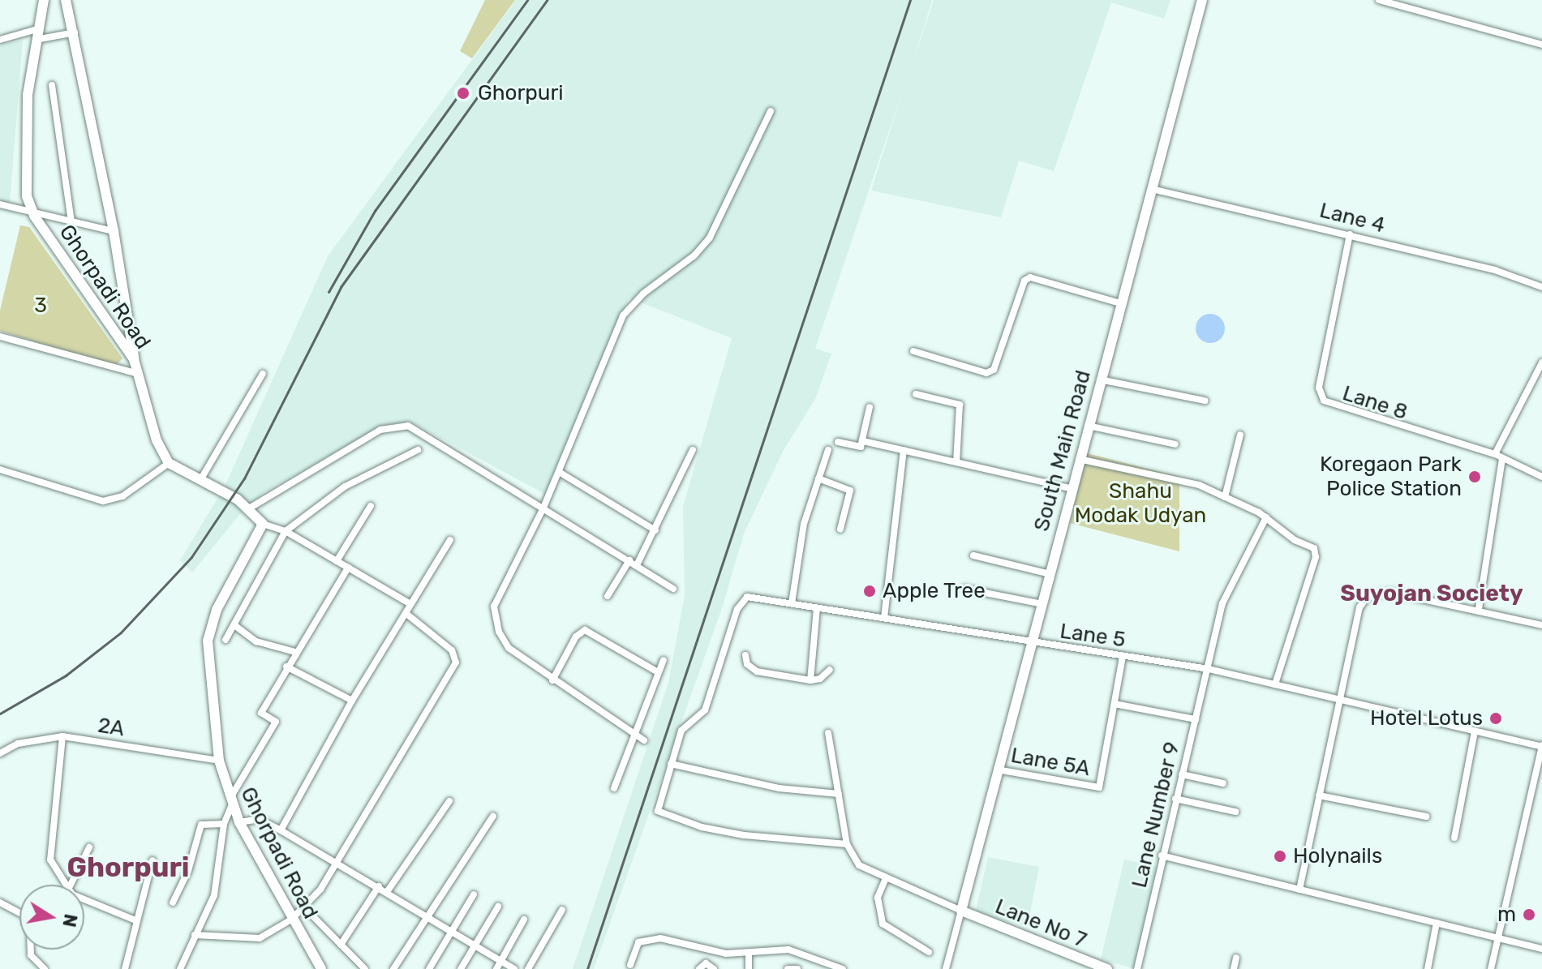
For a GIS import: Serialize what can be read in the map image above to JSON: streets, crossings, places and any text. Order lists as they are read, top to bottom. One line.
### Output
{"streets":{"main road":["Ghorpadi Road","South Main Road","Lane No 7"],"street":["Lane 4","Lane 8","Lane 5","2A","Lane 5A","Lane Number 9"]},"crossings":[["Lane 4","Lane 8"],["Lane 4","South Main Road"],["Ghorpadi Road","2A"],["South Main Road","Lane 5"],["South Main Road","Lane 5A"],["South Main Road","Lane No 7"],["Lane 5","Lane Number 9"]],"districts":["Suyojan Society","Ghorpuri"],"parks":["3","Shahu Modak Udyan"],"places":["Ghorpuri","Koregaon Park Police Station","Apple Tree","Hotel Lotus","Holynails","m"],"north":"right"}
